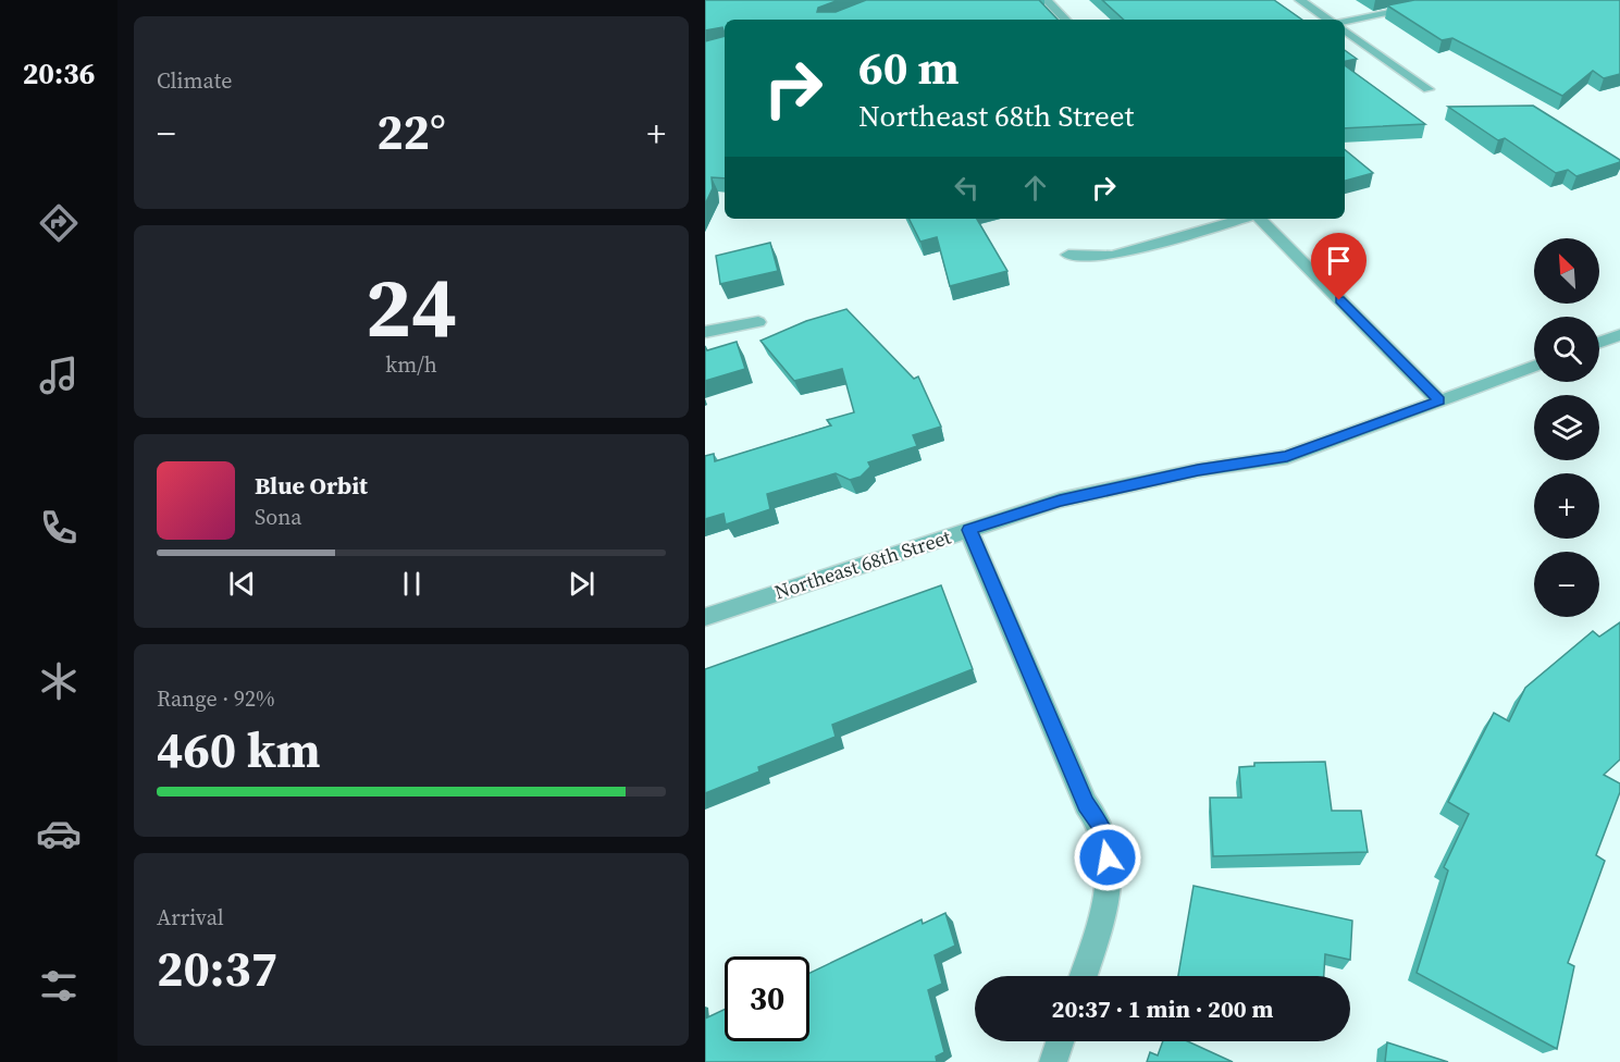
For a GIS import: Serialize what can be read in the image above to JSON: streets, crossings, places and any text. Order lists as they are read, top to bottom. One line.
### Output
{"streets":{"street":["Northeast 68th Street"]},"north":"top left","page":{"tabs":"20:36","tile":["Climate",["24","km/h"],["Range · 92%","460 km"],["Arrival","20:37"]],"turn":["60 m","Northeast 68th Street"],"heat":["−","22°","+"],"map_buttons":["+","−"],"song":["Blue Orbit","Sona"],"limit":"30","trip":"20:37 · 1 min · 200 m"}}
